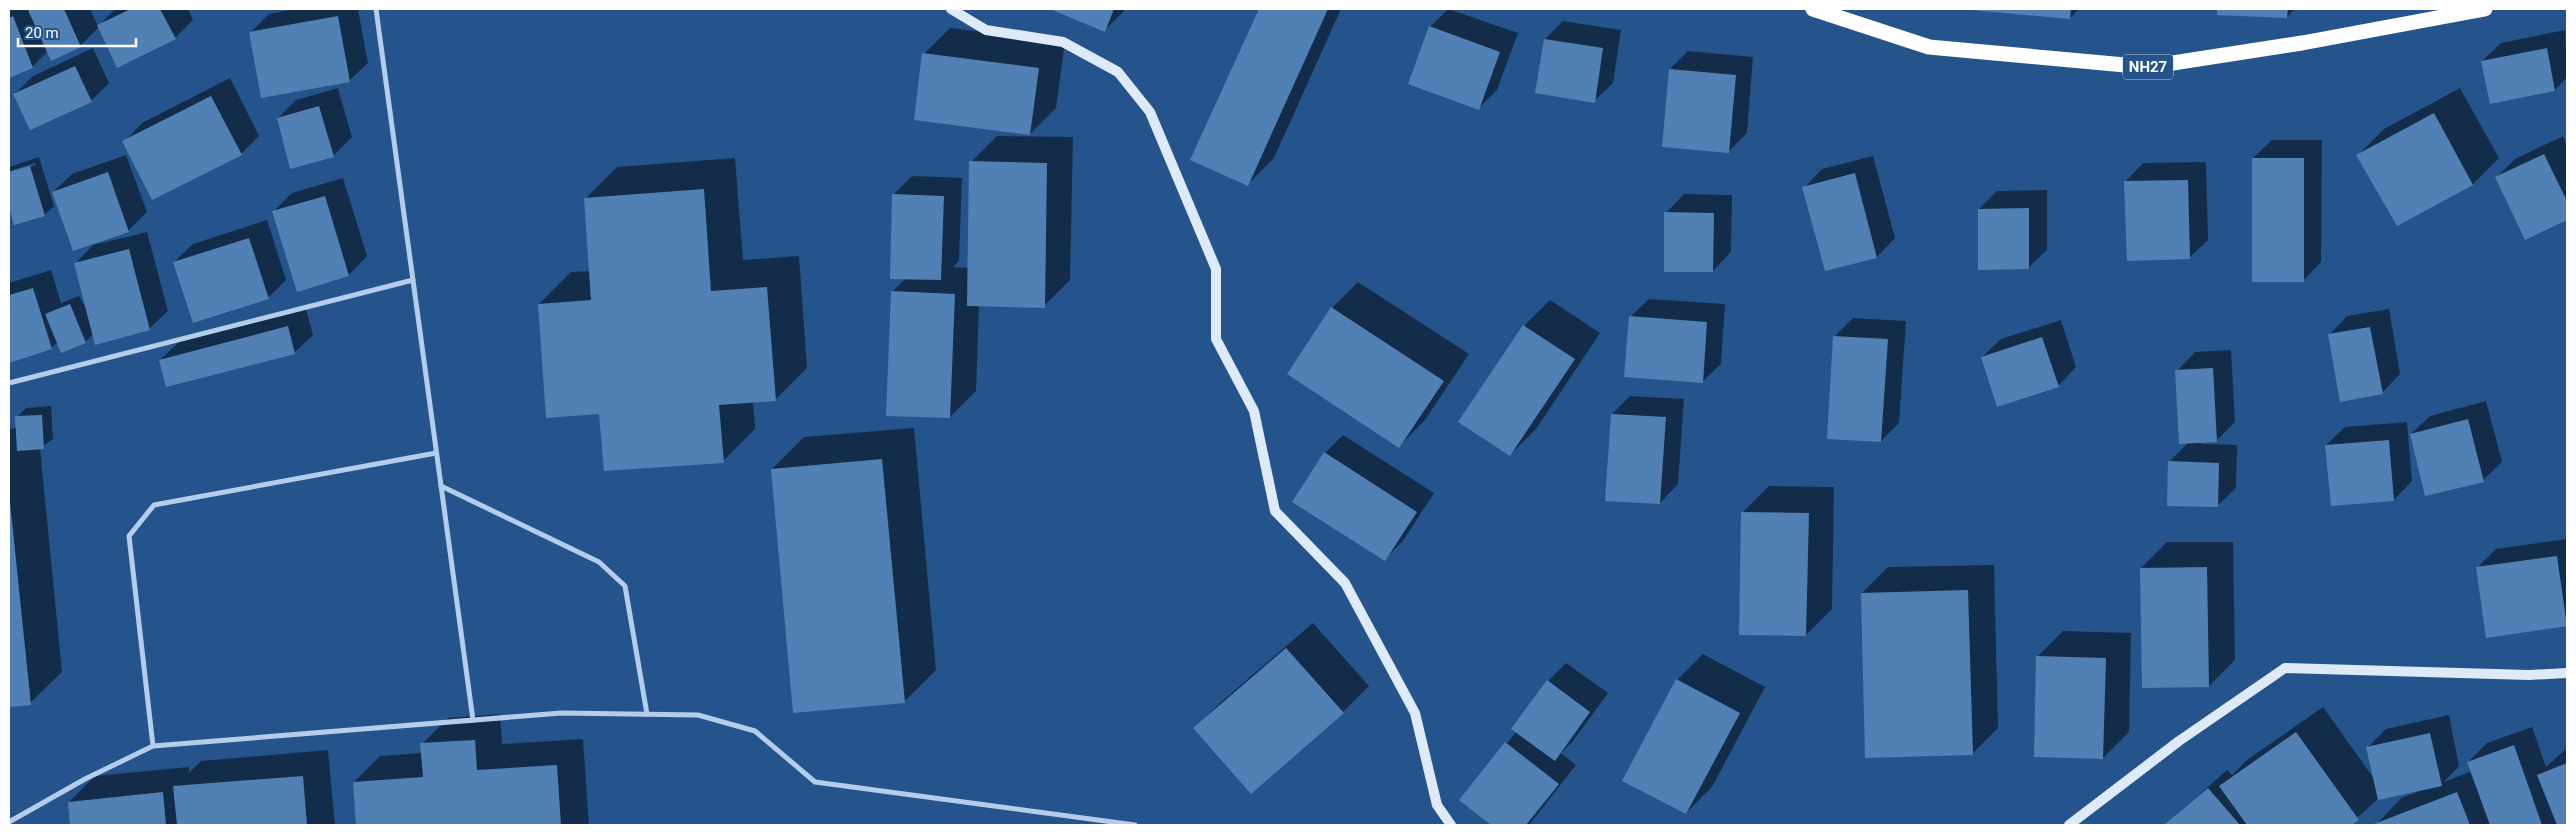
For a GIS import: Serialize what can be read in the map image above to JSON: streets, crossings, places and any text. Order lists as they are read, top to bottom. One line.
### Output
{"streets":{"highway":["NH27"]},"scale_bar":"20 m"}
